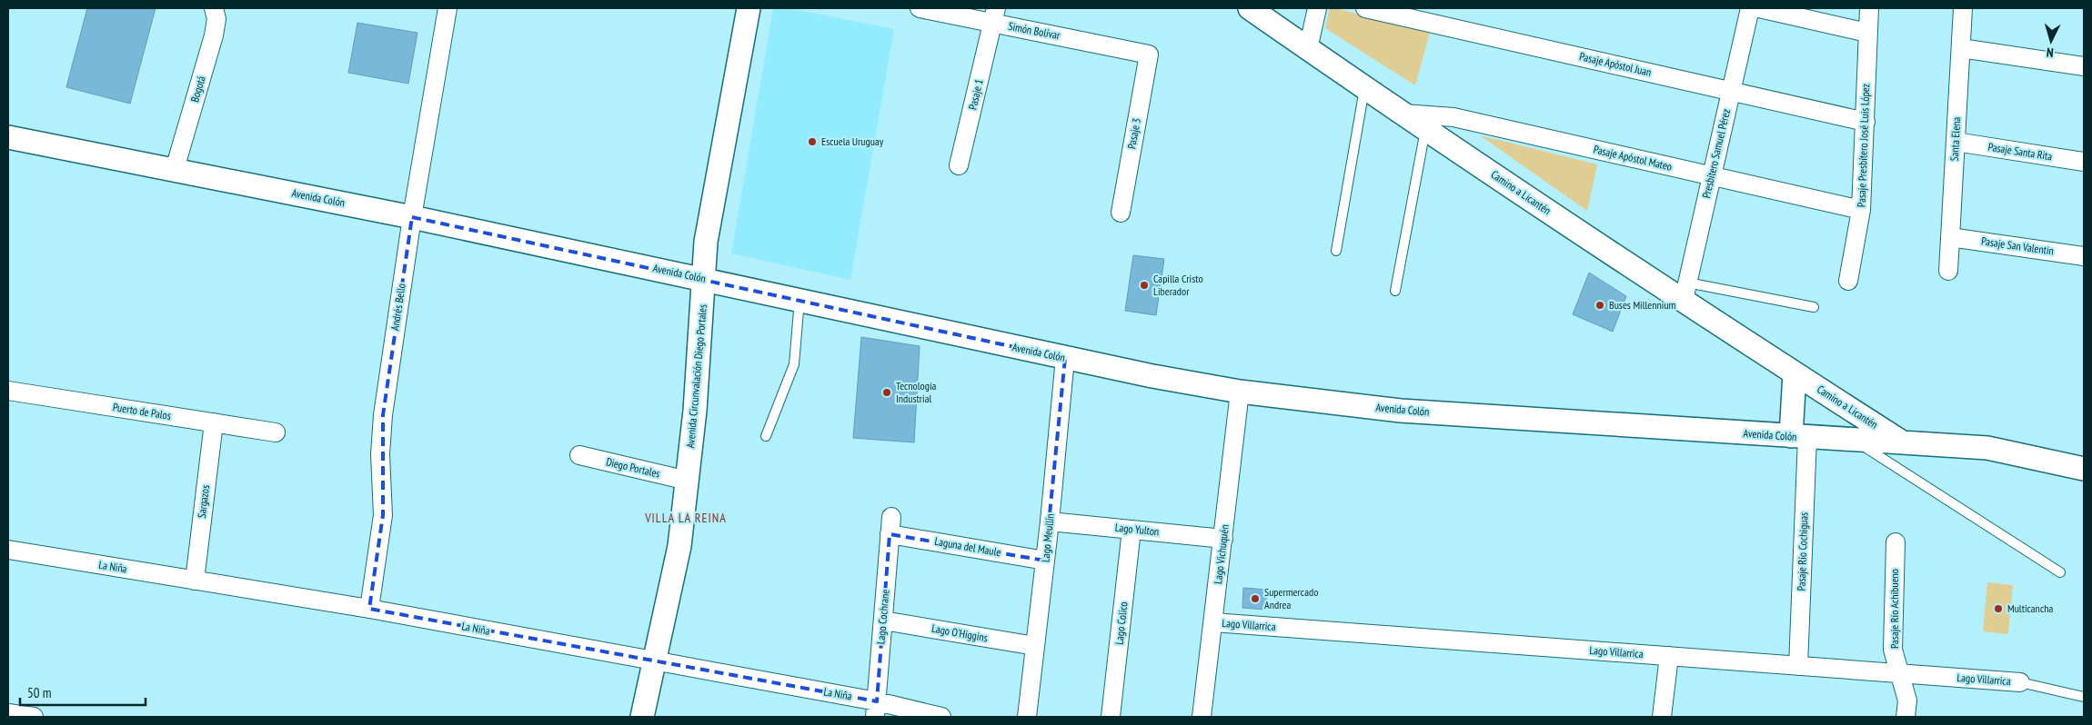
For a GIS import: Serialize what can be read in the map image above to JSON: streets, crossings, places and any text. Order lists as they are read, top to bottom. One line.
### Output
{"streets":{"street":["Simón Bolívar","Pasaje Apóstol Juan","Bogotá","Pasaje 1","Pasaje 3","Santa Elena","Pasaje Presbítero José Luis López","Pasaje Santa Rita","Presbítero Samuel Pérez","Pasaje Apóstol Mateo","Camino a Licantén","Avenida Colón","Pasaje San Valentin","Andrés Bello","Avenida Circunvalación Diego Portales","Puerto de Palos","Diego Portales","Sargazos","Lago Yulton","Lago Meullín","Laguna del Maule","Pasaje Río Cochiguas","Lago Vichuquén","La Niña","Pasaje Río Achibueno","Lago Cochrane","Lago Colico","Lago Villarrica","Lago O'Higgins"]},"crossings":[["Simón Bolívar","Pasaje 1"],["Simón Bolívar","Pasaje 3"],["Pasaje Apóstol Juan","Pasaje Presbítero José Luis López"],["Pasaje Apóstol Juan","Presbítero Samuel Pérez"],["Bogotá","Avenida Colón"],["Santa Elena","Pasaje Santa Rita"],["Santa Elena","Pasaje San Valentin"],["Pasaje Presbítero José Luis López","Pasaje Apóstol Mateo"],["Presbítero Samuel Pérez","Pasaje Apóstol Mateo"],["Presbítero Samuel Pérez","Camino a Licantén"],["Pasaje Apóstol Mateo","Camino a Licantén"],["Camino a Licantén","Avenida Colón"],["Avenida Colón","Andrés Bello"],["Avenida Colón","Avenida Circunvalación Diego Portales"],["Avenida Colón","Lago Meullín"],["Avenida Colón","Pasaje Río Cochiguas"],["Avenida Colón","Lago Vichuquén"],["Andrés Bello","La Niña"],["Avenida Circunvalación Diego Portales","Diego Portales"],["Avenida Circunvalación Diego Portales","La Niña"],["Puerto de Palos","Sargazos"],["Sargazos","La Niña"],["Lago Yulton","Lago Meullín"],["Lago Yulton","Lago Vichuquén"],["Lago Yulton","Lago Colico"],["Lago Meullín","Laguna del Maule"],["Lago Meullín","Lago O'Higgins"],["Laguna del Maule","Lago Cochrane"],["Pasaje Río Cochiguas","Lago Villarrica"],["Lago Vichuquén","Lago Villarrica"],["La Niña","Lago Cochrane"],["Pasaje Río Achibueno","Lago Villarrica"],["Lago Cochrane","Lago O'Higgins"]],"districts":["VILLA LA REINA"],"places":["Escuela Uruguay","Capilla Cristo Liberador","Buses Millennium","Tecnología Industrial","Supermercado Andrea","Multicancha"],"scale_bar":"50 m","north":"bottom"}
